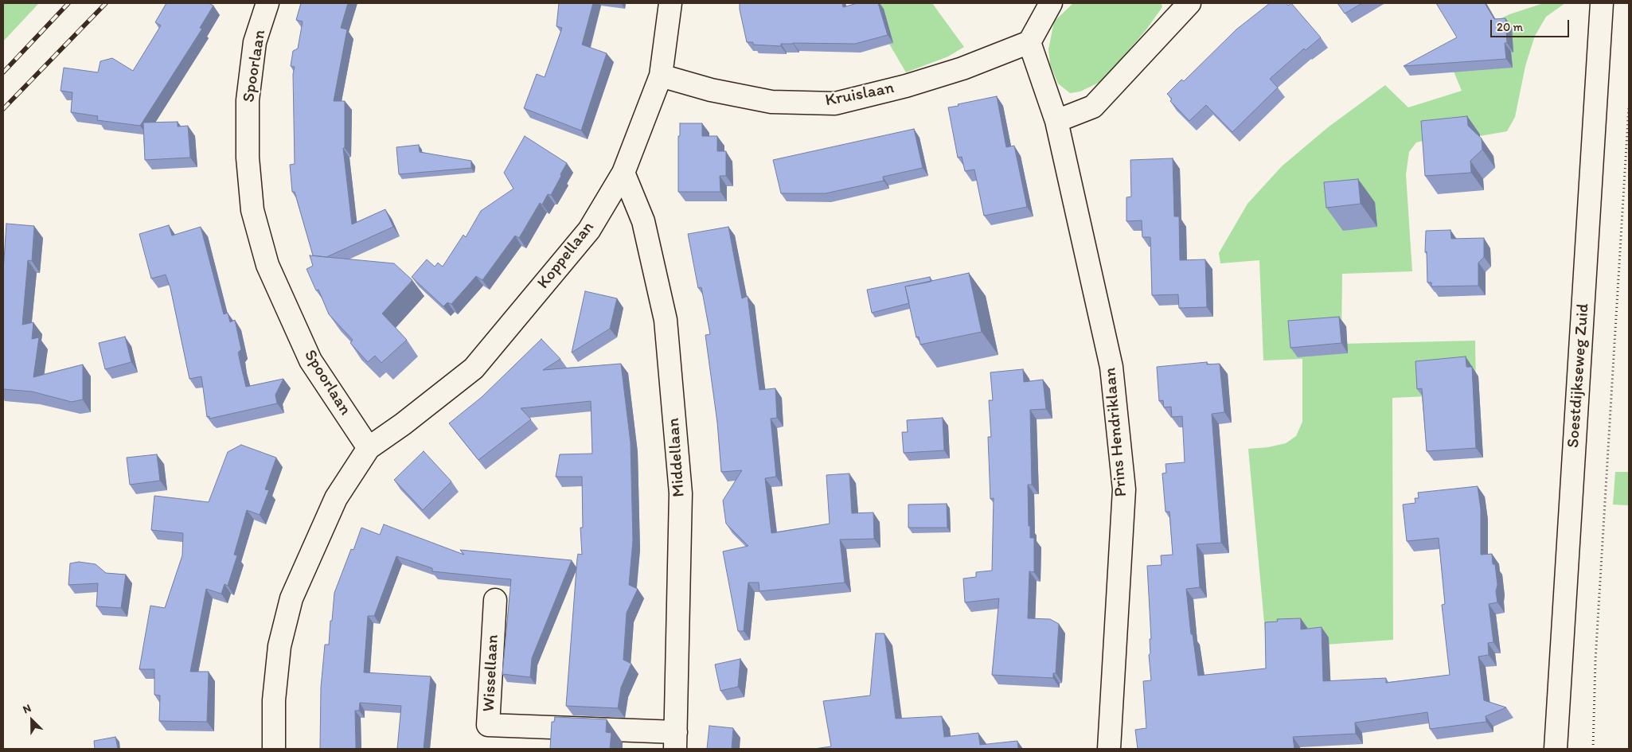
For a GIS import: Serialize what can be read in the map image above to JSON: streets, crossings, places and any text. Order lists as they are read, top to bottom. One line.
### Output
{"streets":{"street":["Spoorlaan","Kruislaan","Koppellaan","Soestdijkseweg Zuid","Prins Hendriklaan","Middellaan","Wissellaan"]},"crossings":[["Spoorlaan","Koppellaan"],["Kruislaan","Koppellaan"],["Koppellaan","Middellaan"],["Middellaan","Wissellaan"]],"scale_bar":"20 m","north":"top left"}
